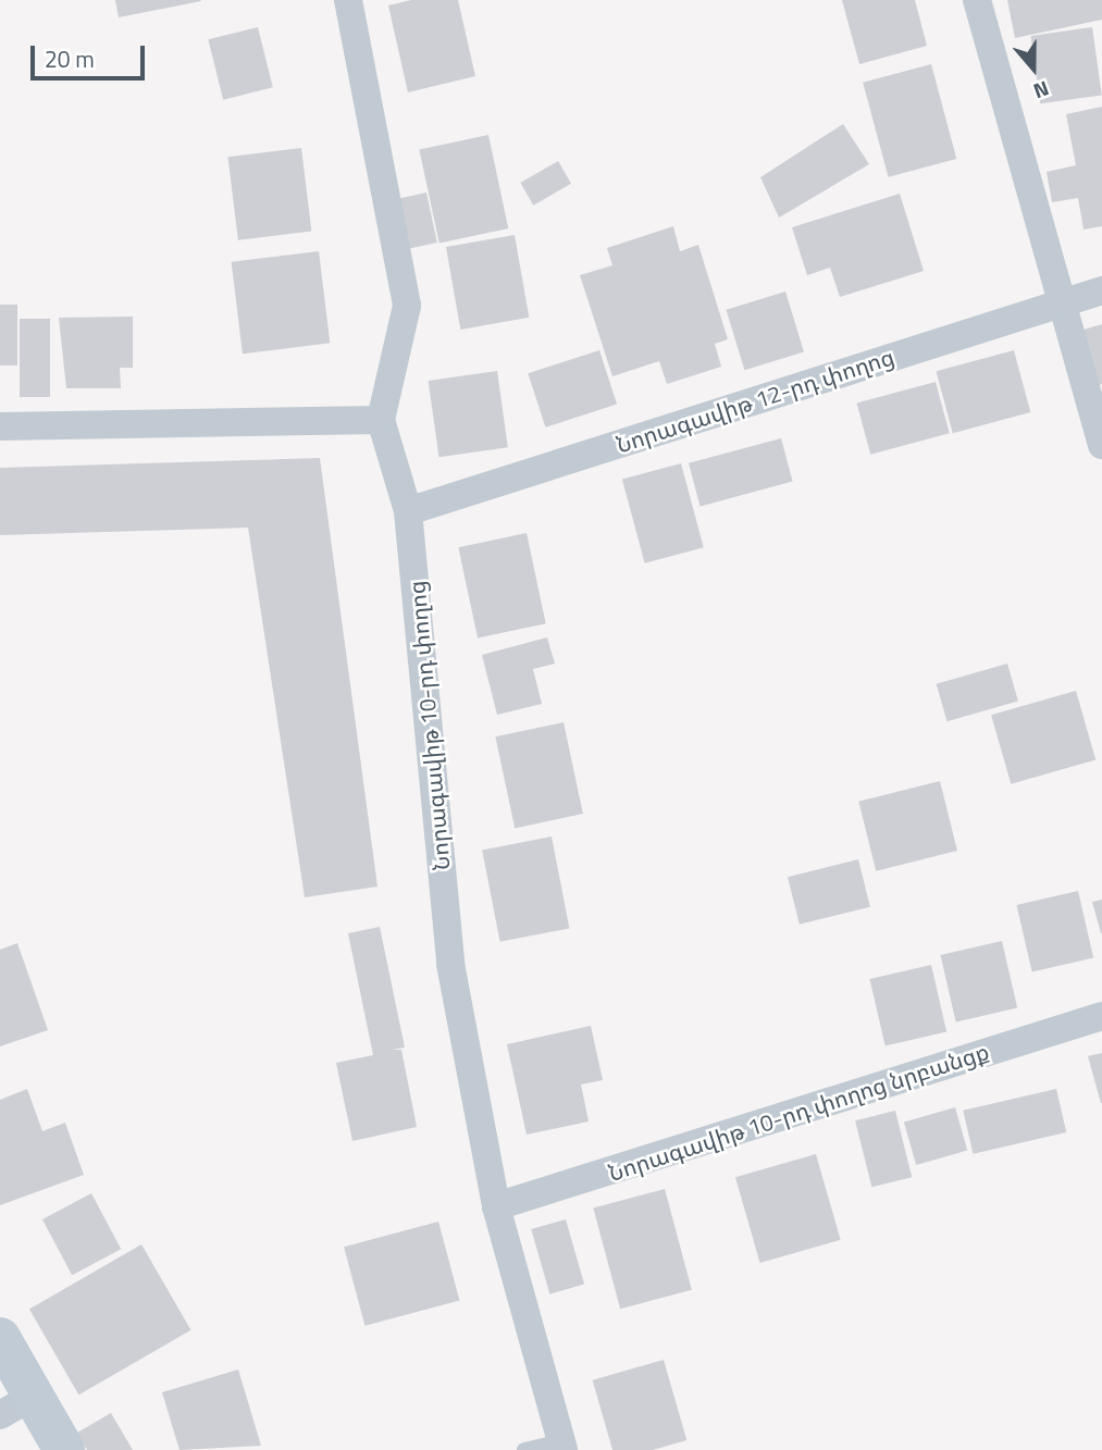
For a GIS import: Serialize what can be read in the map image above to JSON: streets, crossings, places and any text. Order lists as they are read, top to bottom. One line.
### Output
{"streets":{"street":["Նորագավիթ 12-րդ փողոց","Նորագավիթ 10-րդ փողոց","Նորագավիթ 10-րդ փողոց նրբանցք"]},"crossings":[["Նորագավիթ 12-րդ փողոց","Նորագավիթ 10-րդ փողոց"],["Նորագավիթ 10-րդ փողոց","Նորագավիթ 10-րդ փողոց նրբանցք"]],"scale_bar":"20 m","north":"bottom"}
